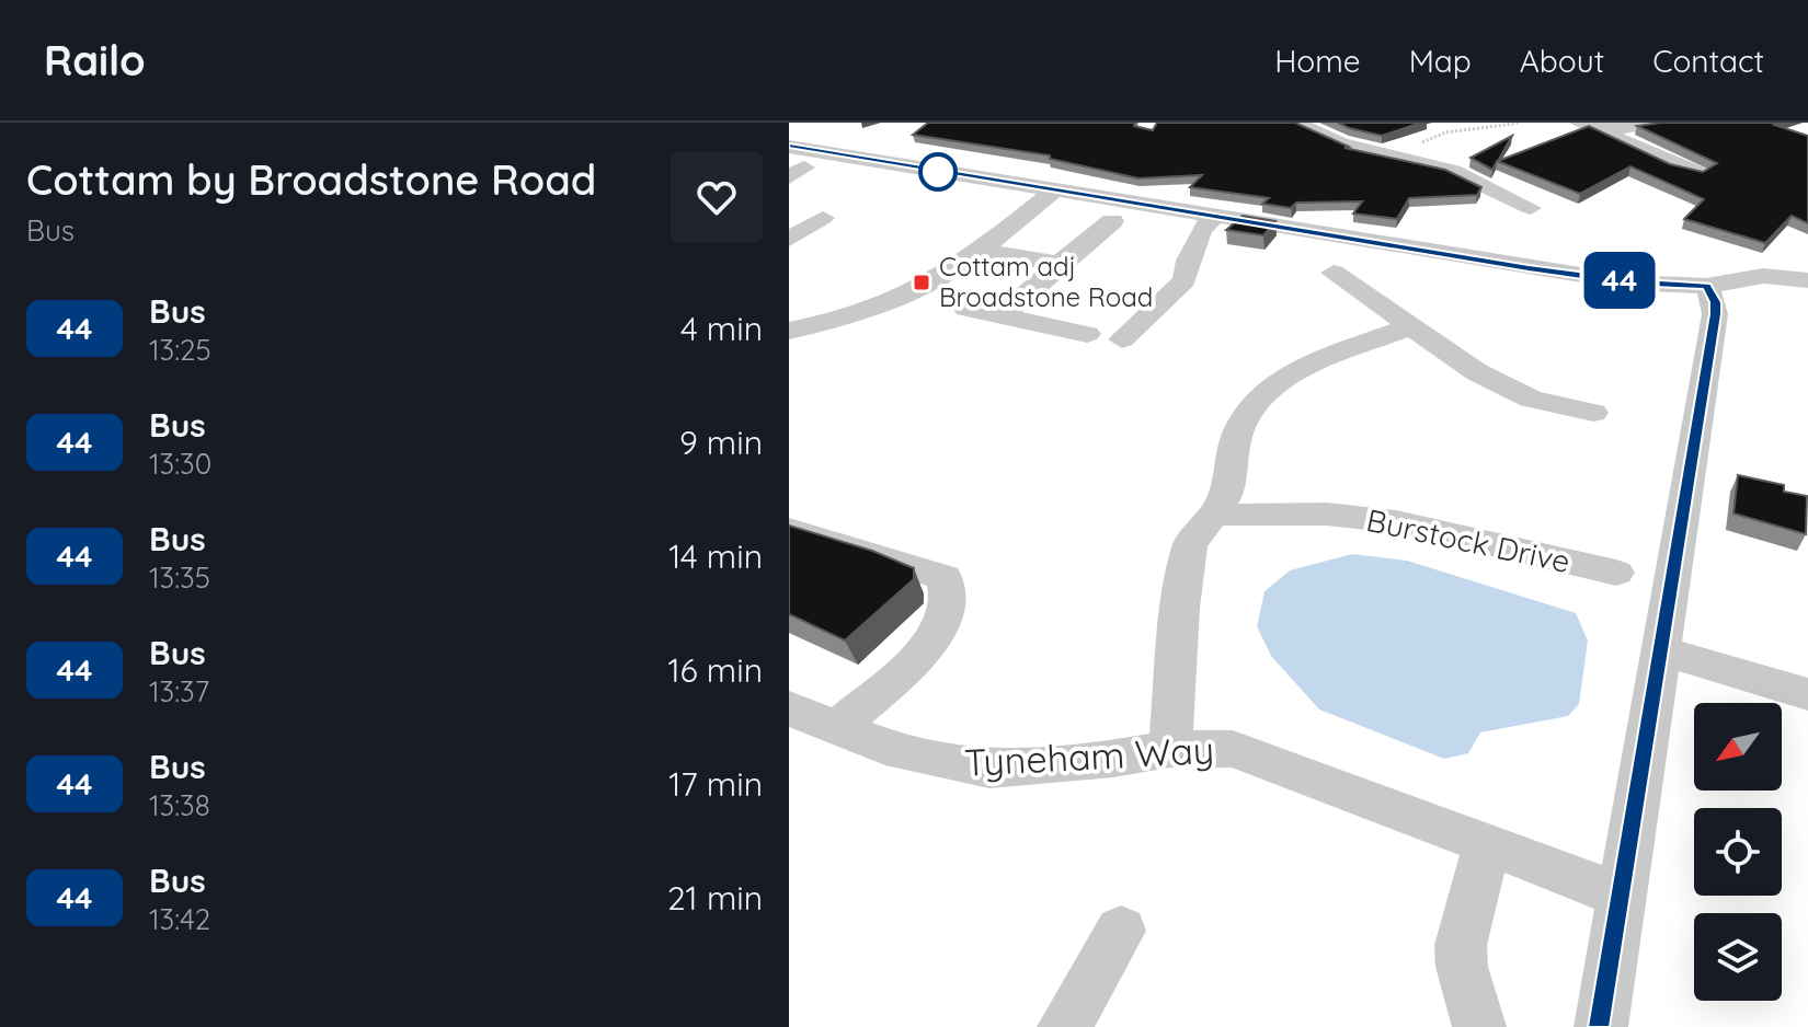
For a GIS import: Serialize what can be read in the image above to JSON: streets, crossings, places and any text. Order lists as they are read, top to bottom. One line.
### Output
{"streets":{"street":["Burstock Drive","Tyneham Way"]},"places":{"transit":["Cottam adj Broadstone Road"]},"lines":["bus line 44"],"north":"bottom left","page":{"header":"Railo","nav":["Home","Map","About","Contact"],"heading":["Cottam by Broadstone Road","Bus"],"on_map":"44","list":[{"mark":"44","name":"Bus","note":"13:25","value":"4 min"},{"mark":"44","name":"Bus","note":"13:30","value":"9 min"},{"mark":"44","name":"Bus","note":"13:35","value":"14 min"},{"mark":"44","name":"Bus","note":"13:37","value":"16 min"},{"mark":"44","name":"Bus","note":"13:38","value":"17 min"},{"mark":"44","name":"Bus","note":"13:42","value":"21 min"}]}}
